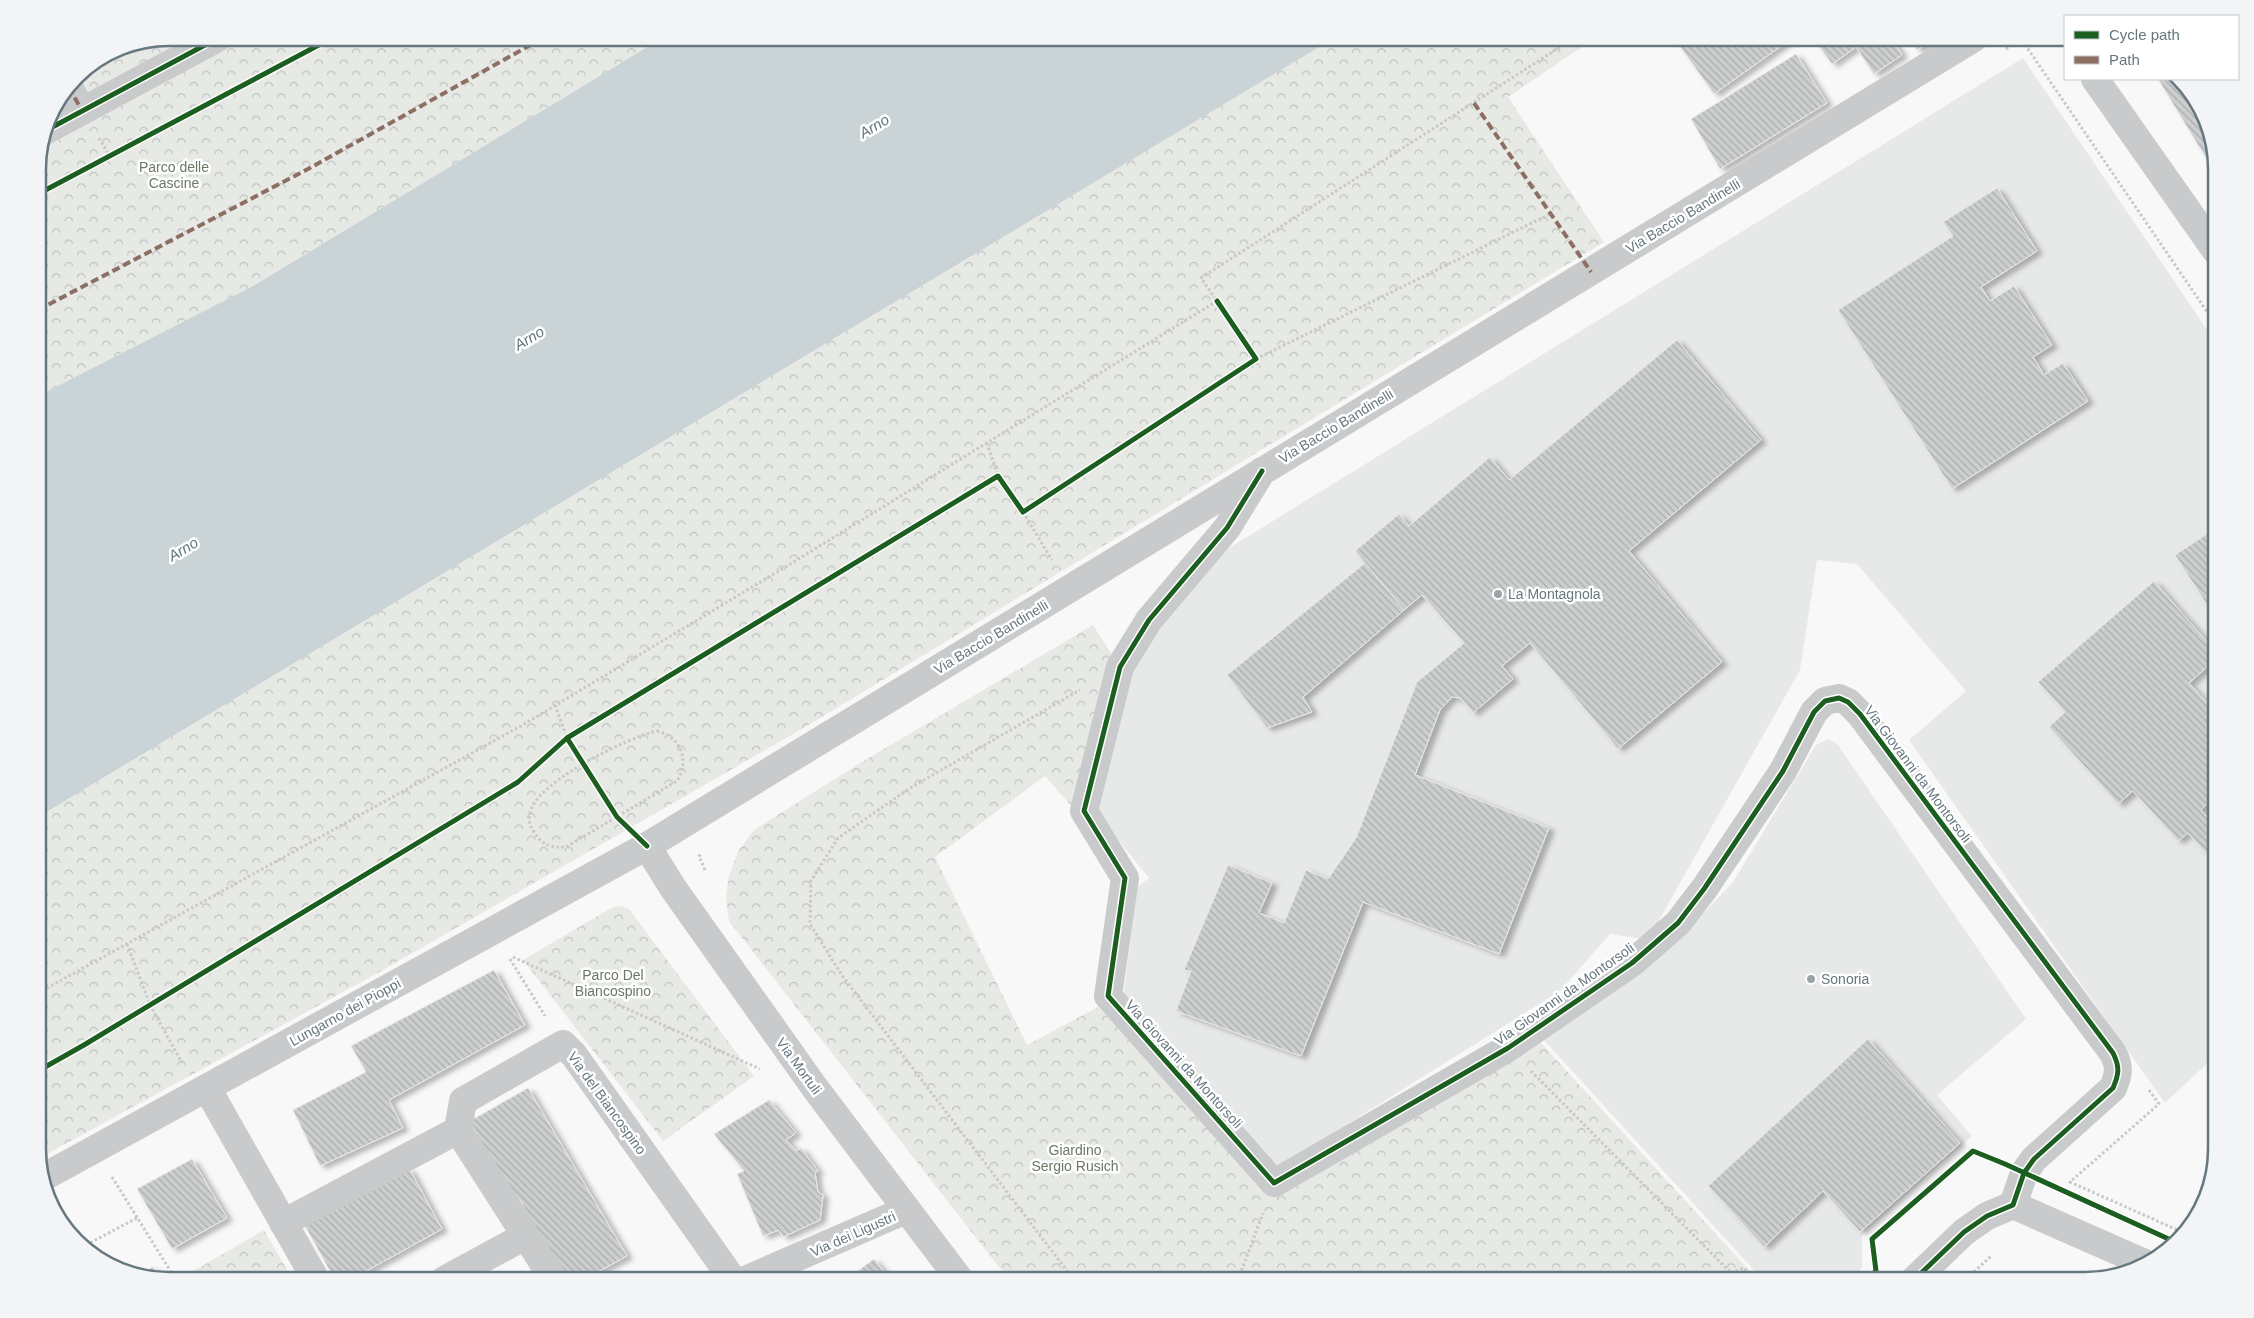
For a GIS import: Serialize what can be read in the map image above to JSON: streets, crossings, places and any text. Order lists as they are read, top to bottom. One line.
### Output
{"streets":{"street":["Via Baccio Bandinelli","Via Giovanni da Montorsoli","Lungarno dei Pioppi","Via Mortuli","Via del Biancospino","Via dei Ligustri"]},"crossings":[["Via Baccio Bandinelli","Via Giovanni da Montorsoli"],["Via Baccio Bandinelli","Lungarno dei Pioppi"],["Via Baccio Bandinelli","Via Mortuli"],["Lungarno dei Pioppi","Via Mortuli"],["Via Mortuli","Via dei Ligustri"]],"water":["Arno"],"parks":["Parco delle Cascine","Parco Del Biancospino","Giardino Sergio Rusich"],"places":["La Montagnola","Sonoria"],"legend":["Cycle path","Path"]}
